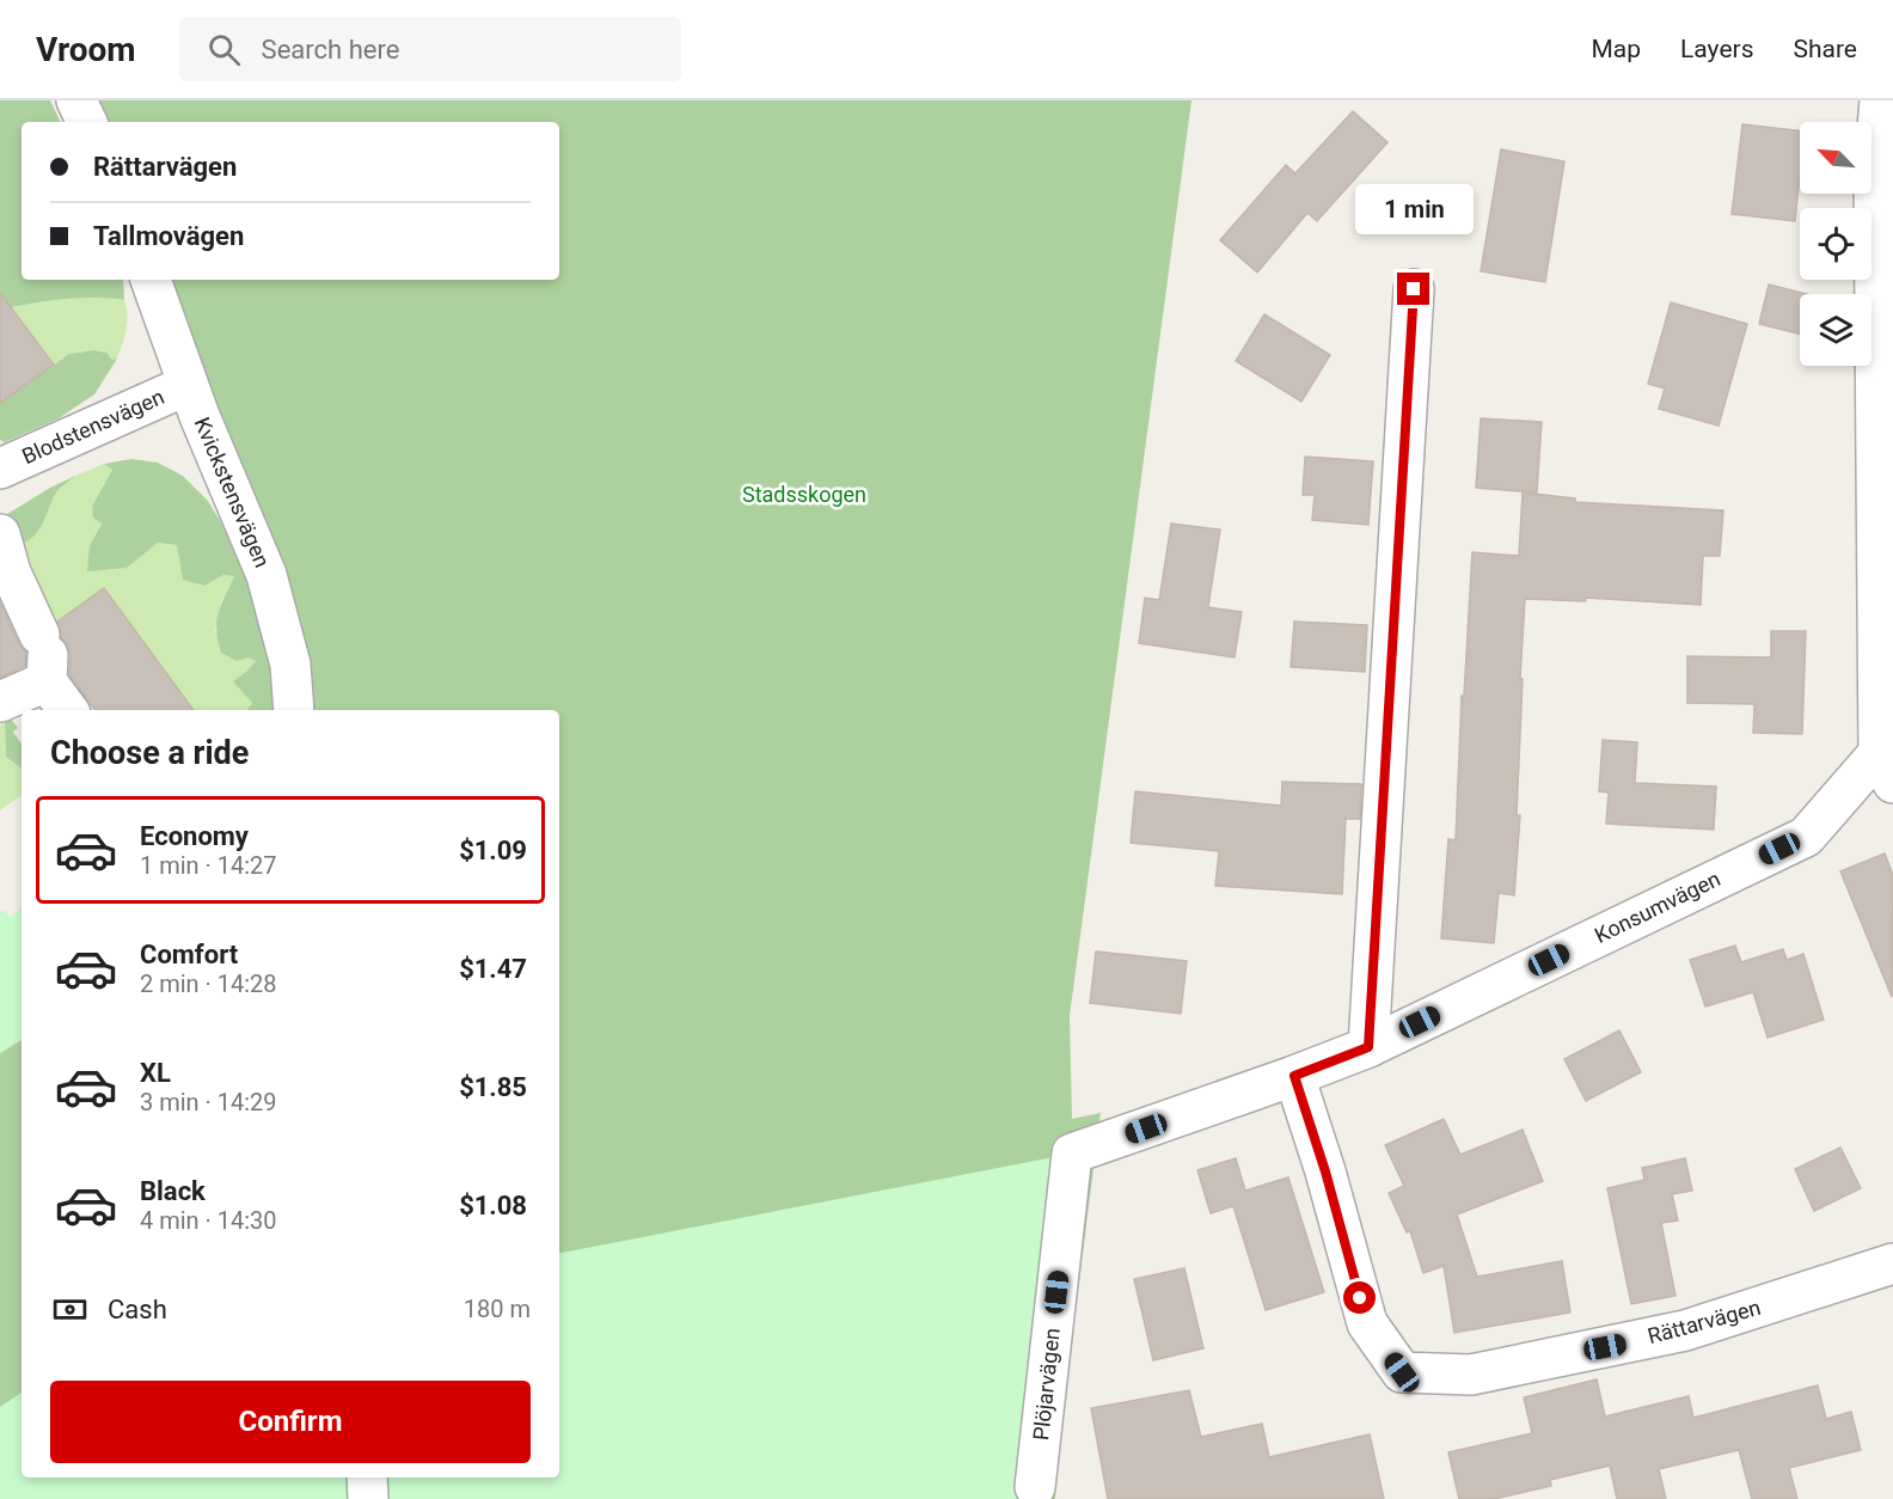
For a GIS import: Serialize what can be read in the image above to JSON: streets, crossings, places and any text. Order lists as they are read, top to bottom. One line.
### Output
{"streets":{"street":["Blodstensvägen","Kvickstensvägen","Konsumvägen","Rättarvägen","Plöjarvägen"]},"crossings":[["Blodstensvägen","Kvickstensvägen"],["Konsumvägen","Rättarvägen"],["Konsumvägen","Plöjarvägen"]],"parks":["Stadsskogen"],"north":"top left","page":{"header":"Vroom","search":"Search here","nav":["Map","Layers","Share"],"banner":["Rättarvägen","Tallmovägen"],"bubble":"1 min","heading":"Choose a ride","list":[{"name":"Economy","note":"1 min · 14:27","value":"$1.09"},{"name":"Comfort","note":"2 min · 14:28","value":"$1.47"},{"name":"XL","note":"3 min · 14:29","value":"$1.85"},{"name":"Black","note":"4 min · 14:30","value":"$1.08"}],"pay":["Cash","180 m"],"buttons":"Confirm"}}
